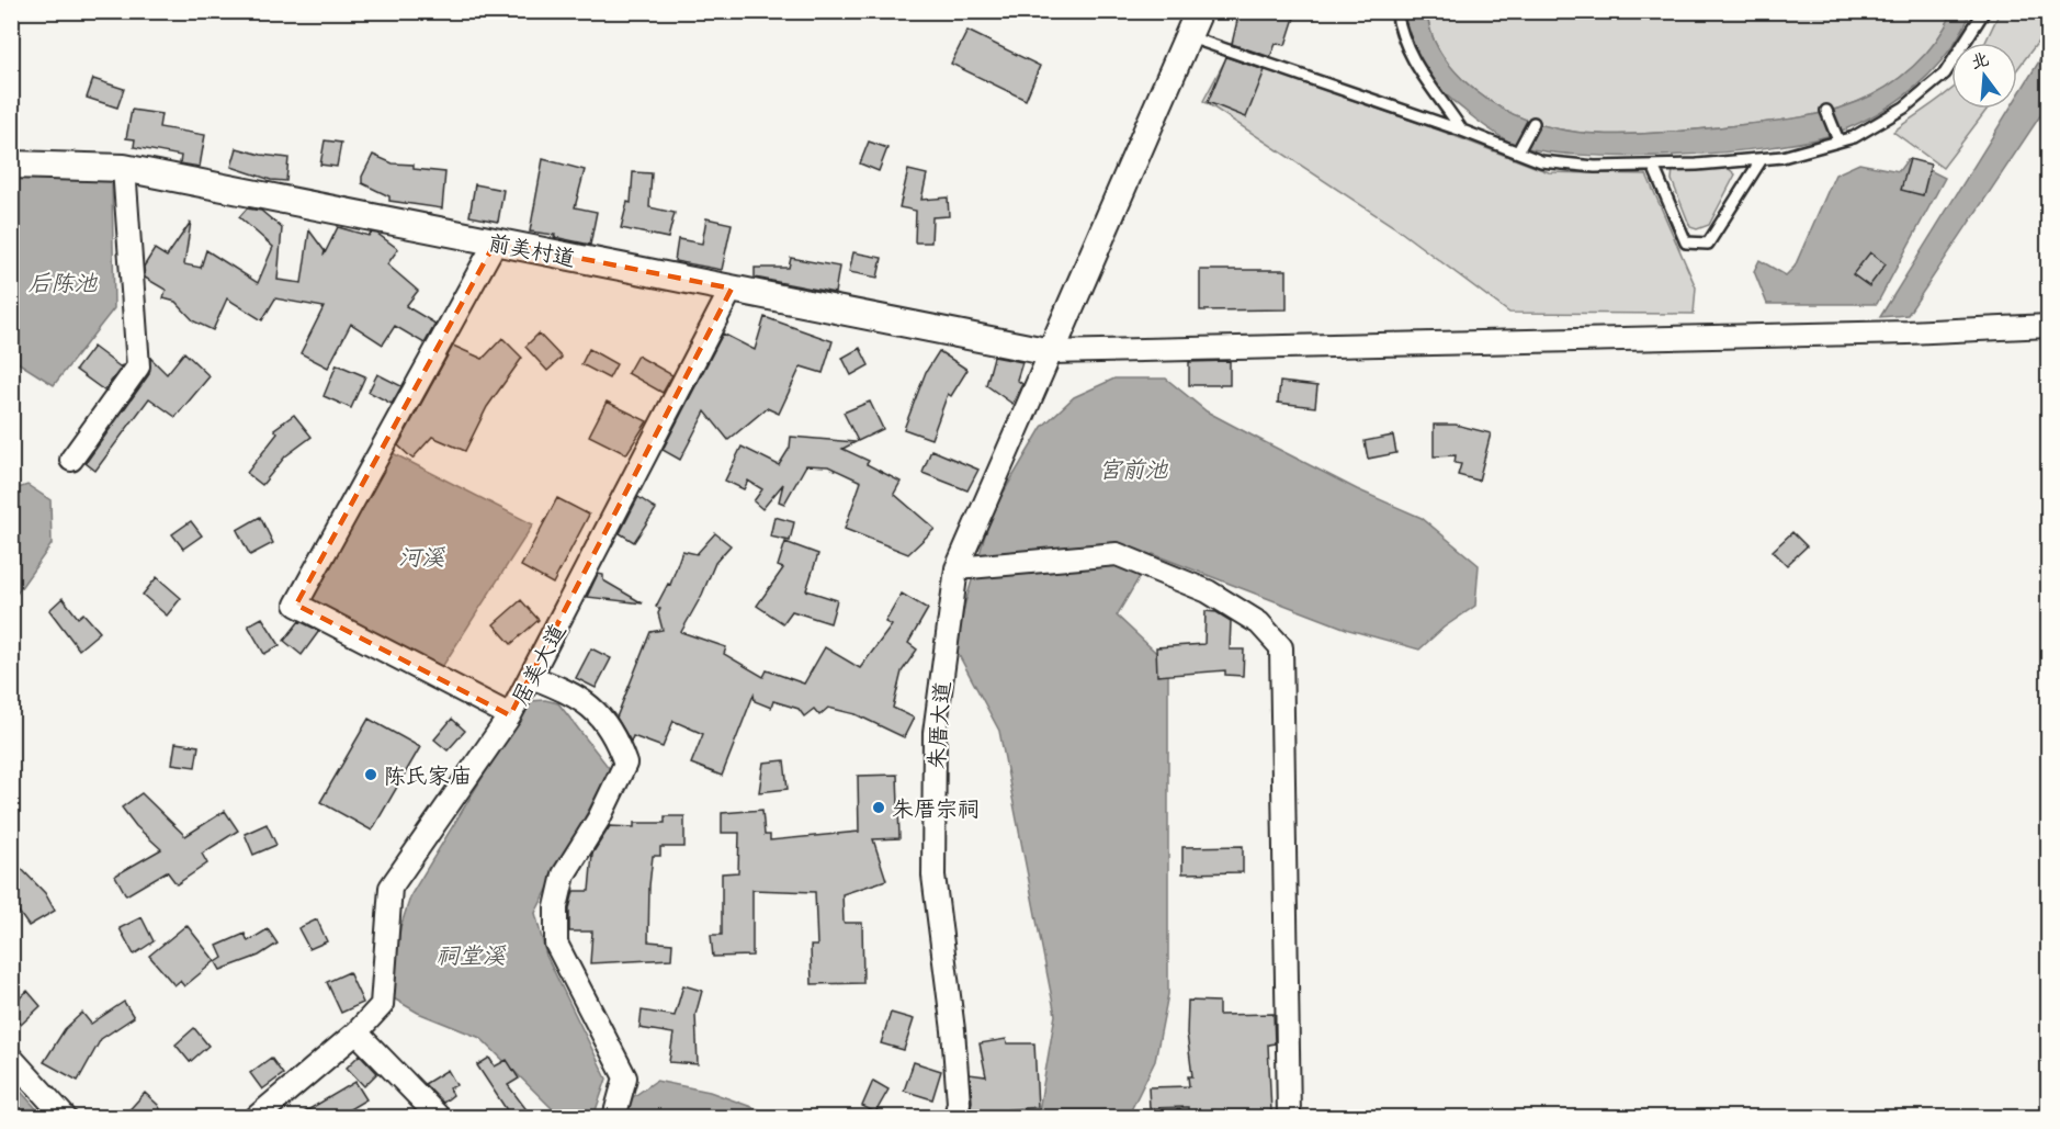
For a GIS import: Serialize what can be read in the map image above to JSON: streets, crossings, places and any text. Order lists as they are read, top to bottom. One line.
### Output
{"streets":{"street":["前美村道","居美大道","朱厝大道"]},"crossings":[["前美村道","居美大道"],["前美村道","朱厝大道"]],"water":["后陈池","宫前池","河溪","祠堂溪"],"places":["陈氏家庙","朱厝宗祠"],"north":"top"}
